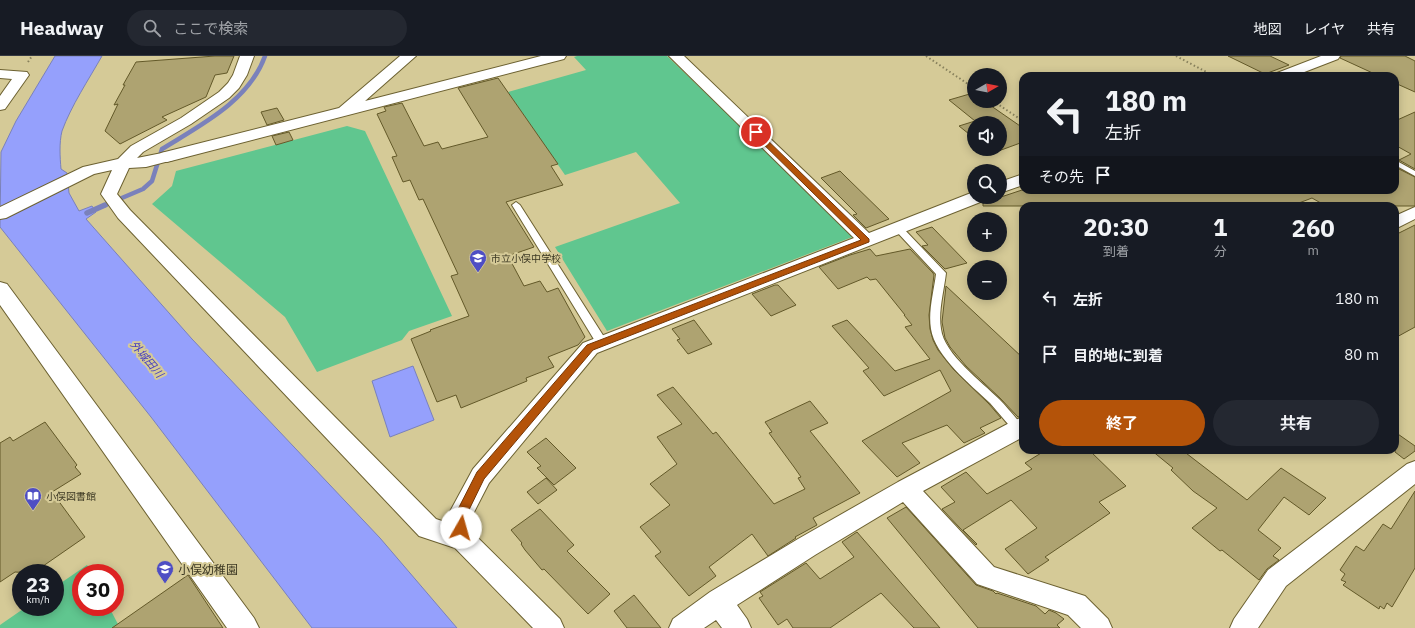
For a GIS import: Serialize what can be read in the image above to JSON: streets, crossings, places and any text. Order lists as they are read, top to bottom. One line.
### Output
{"water":["外城田川"],"places":{"school or university":["市立小俣中学校","小俣幼稚園"],"library":["小俣図書館"]},"north":"right","page":{"header":"Headway","search":"ここで検索","nav":["地図","レイヤ","共有"],"map_buttons":["+","−"],"turn":["180 m","左折"],"then":"その先","eta":["20:30","到着","1","分","260","m"],"list":[{"name":"左折","value":"180 m"},{"name":"目的地に到着","value":"80 m"}],"buttons":["終了","共有"],"speed":"23 km/h","limit":"30"}}
